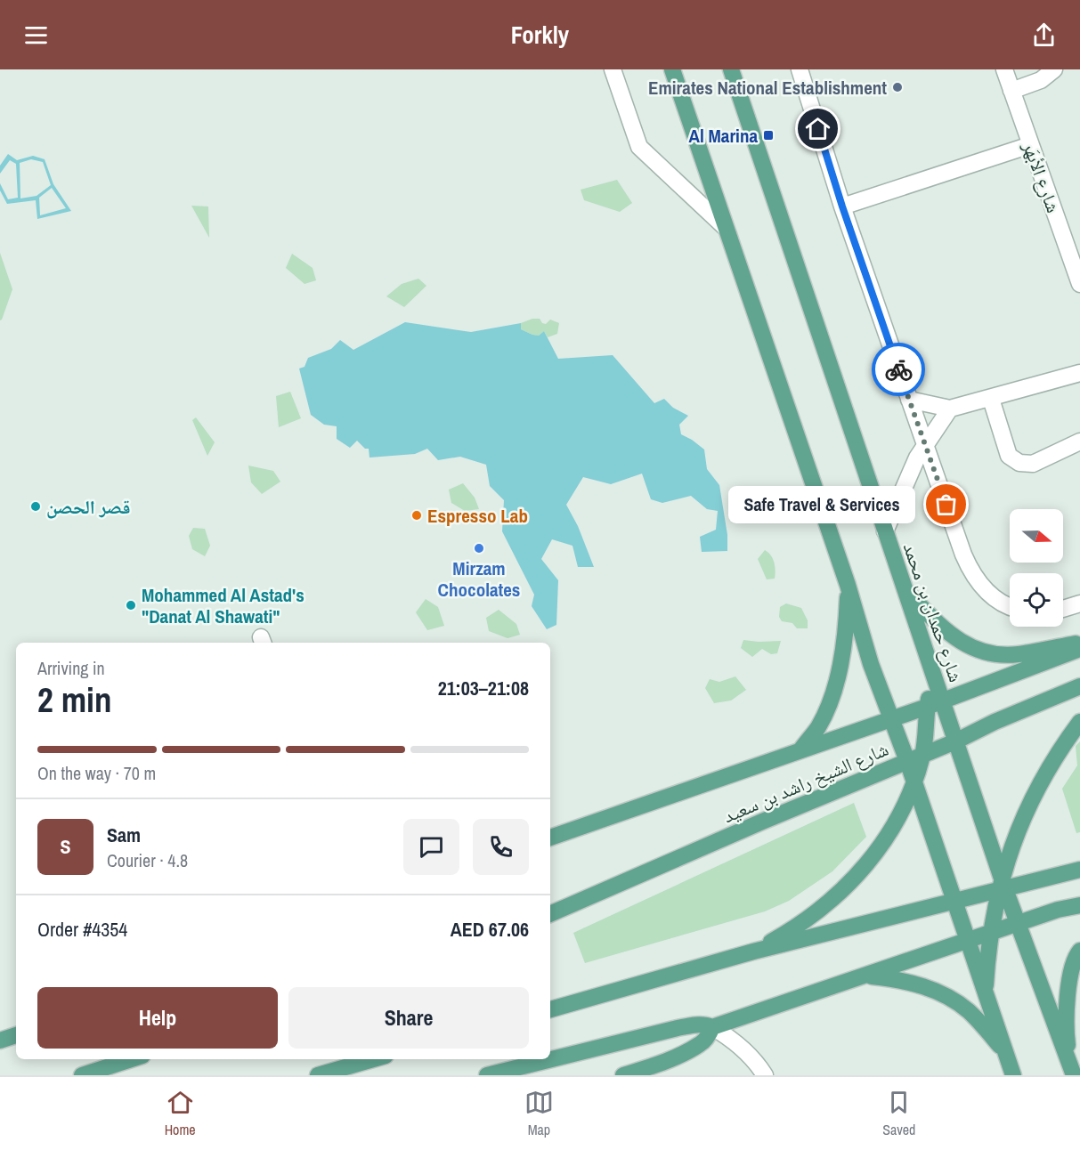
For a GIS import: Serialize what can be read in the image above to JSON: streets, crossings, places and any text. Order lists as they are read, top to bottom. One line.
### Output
{"streets":{"main road":["شارع حمدان بن محمد","شارع الشيخ راشد بن سعيد"],"street":["شارع الأبهَر"]},"crossings":[["شارع حمدان بن محمد","شارع الشيخ راشد بن سعيد"]],"places":{"other":["Emirates National Establishment","Safe Travel & Services","قصر الحصن","Espresso Lab","Mirzam Chocolates","Mohammed Al Astad's \"Danat Al Shawati\""],"transit":["Al Marina"]},"north":"right","page":{"header":"Forkly","bubble":"Safe Travel & Services","heading":["2 min","Arriving in","21:03–21:08"],"panel":["Sam","Courier · 4.8","Order #4354","AED 67.06"],"bar":"On the way · 70 m","round":"S","buttons":["Help","Share"],"tabs":["Home","Map","Saved"]}}
